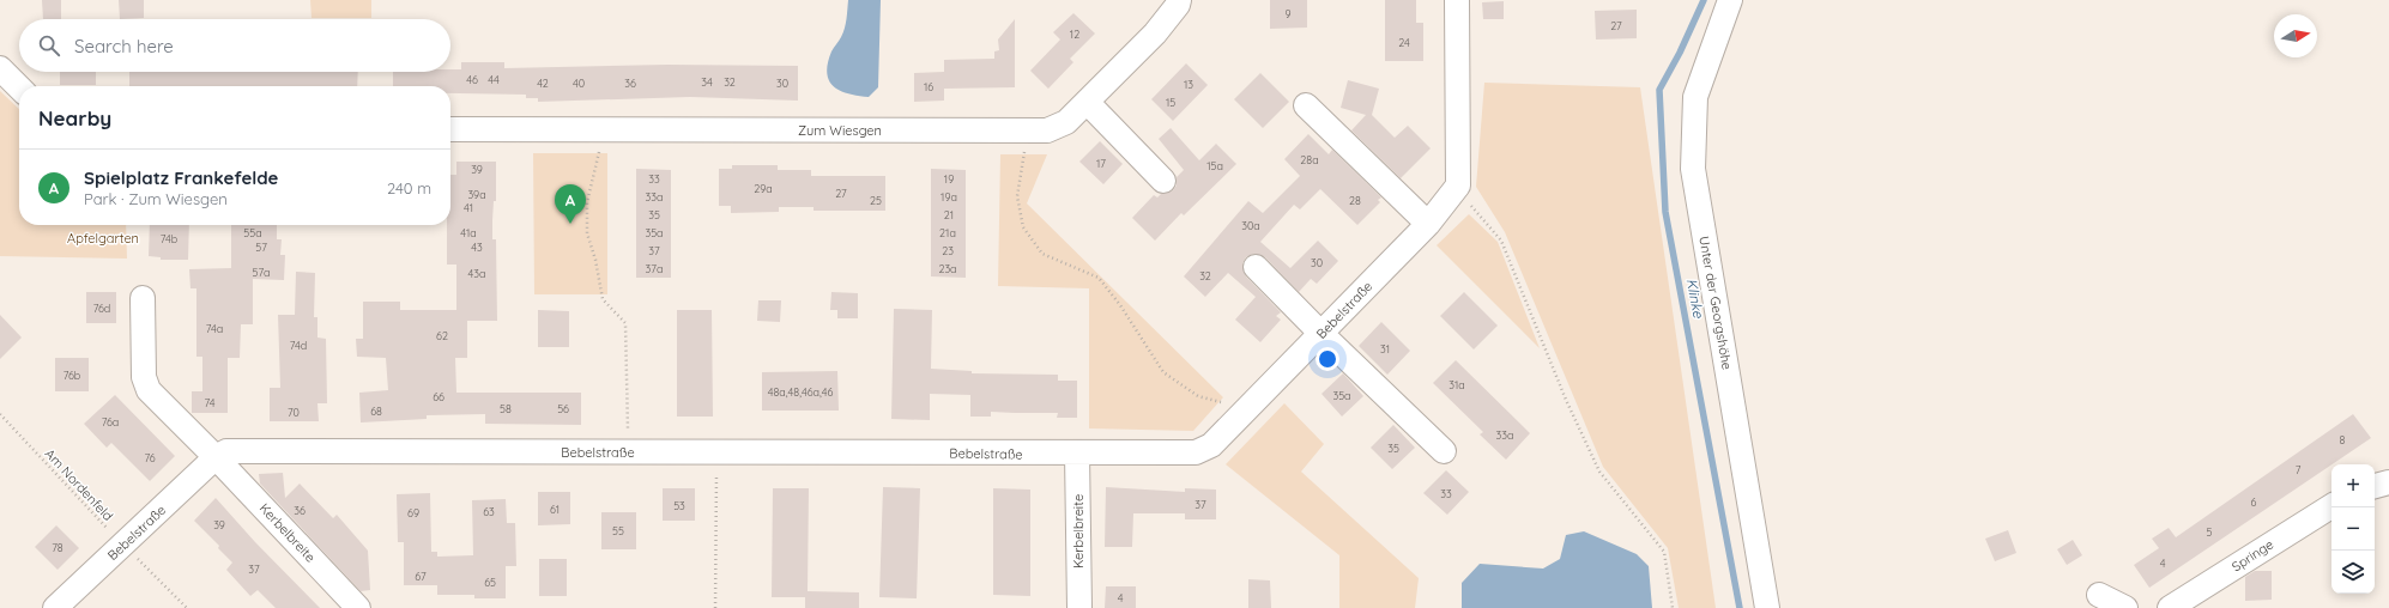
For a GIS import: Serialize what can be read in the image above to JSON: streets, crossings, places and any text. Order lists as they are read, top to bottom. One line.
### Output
{"streets":{"street":["Zum Wiesgen","Unter der Georgshöhe","Bebelstraße","Kerbelbreite","Springe"],"path":["Am Nordenfeld"]},"crossings":[["Bebelstraße","Am Nordenfeld"],["Bebelstraße","Kerbelbreite"]],"water":["Klinke"],"parks":["Apfelgarten"],"house_numbers":["9","27","12","24","46","44","34","32","42","40","36","30","13","16","15","28a","17","15a","39","33","19","29a","27","39a","33a","19a","25","28","41","35","21","30a","55a","41a","35a","21a","74b","57","43","37","23","30","37a","23a","57a","43a","32","76d","74a","62","74d","31","76b","31a","48a,48,46a,46","35a","66","74","58","56","68","70","76a","33a","8","35","76","7","33","6","37","53","61","36","63","69","39","55","5","78","4","37","67","65","4"],"north":"right","page":{"search":"Search here","heading":"Nearby","list":[{"mark":"A","name":"Spielplatz Frankefelde","note":"Park · Zum Wiesgen","value":"240 m"}],"pins":"A","map_buttons":["+","−"]}}
